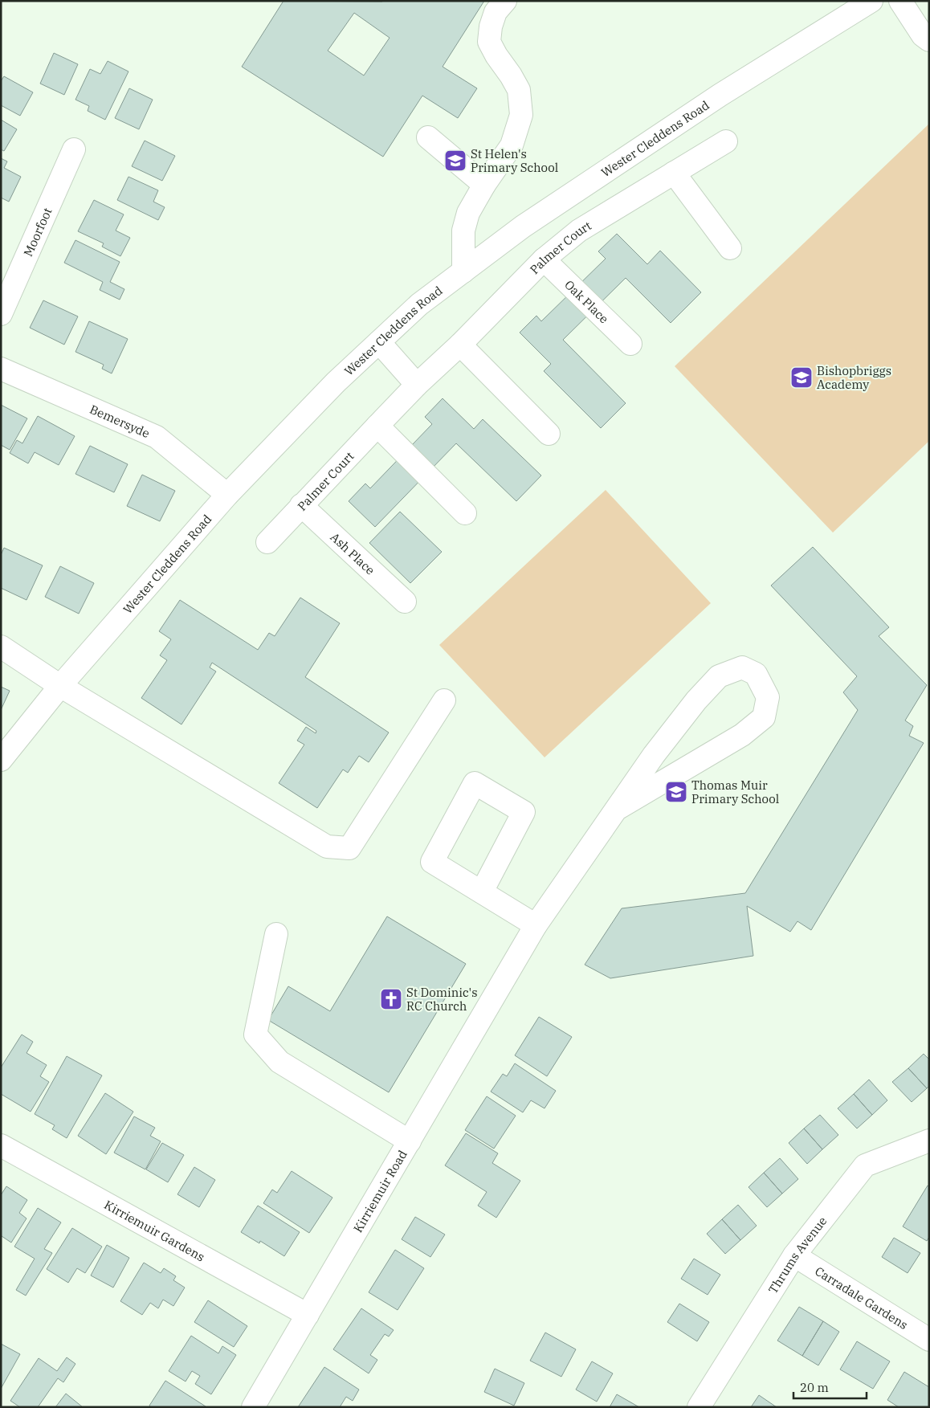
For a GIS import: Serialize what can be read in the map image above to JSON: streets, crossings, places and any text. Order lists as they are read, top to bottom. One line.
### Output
{"streets":{"street":["Wester Cleddens Road","Moorfoot","Palmer Court","Oak Place","Bemersyde","Ash Place","Kirriemuir Road","Kirriemuir Gardens","Thrums Avenue","Carradale Gardens"]},"crossings":[["Wester Cleddens Road","Bemersyde"],["Palmer Court","Oak Place"],["Palmer Court","Ash Place"],["Kirriemuir Road","Kirriemuir Gardens"],["Thrums Avenue","Carradale Gardens"]],"places":{"school or university":["St Helen's Primary School","Bishopbriggs Academy","Thomas Muir Primary School"],"church":["St Dominic's RC Church"]},"scale_bar":"20 m"}
